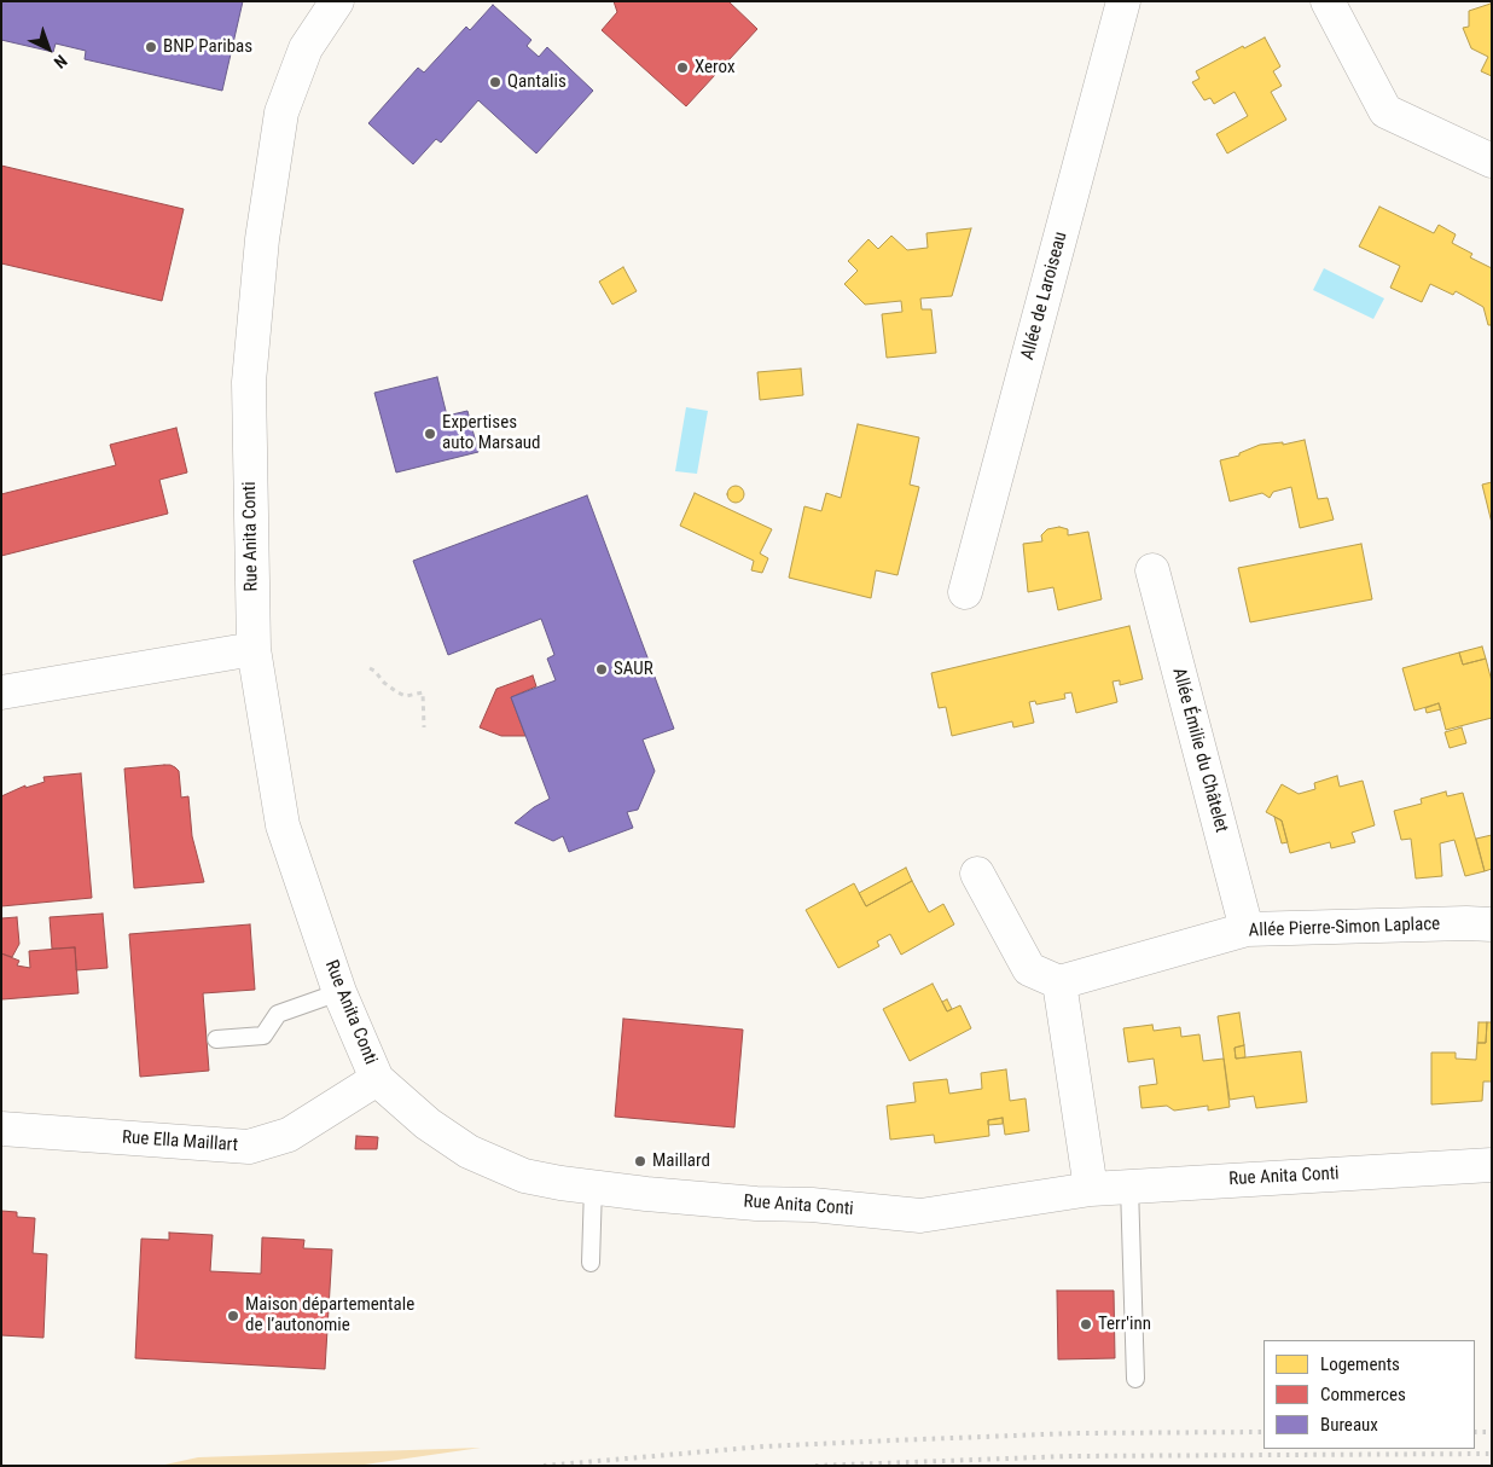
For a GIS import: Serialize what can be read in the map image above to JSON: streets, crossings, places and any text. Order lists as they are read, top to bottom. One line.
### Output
{"streets":{"street":["Allée de Laroiseau","Rue Anita Conti","Allée Émilie du Châtelet","Allée Pierre-Simon Laplace","Rue Ella Maillart"]},"crossings":[["Rue Anita Conti","Rue Ella Maillart"],["Allée Émilie du Châtelet","Allée Pierre-Simon Laplace"]],"places":["BNP Paribas","Xerox","Qantalis","Expertises auto Marsaud","SAUR","Maillard","Maison départementale de l’autonomie","Terr'inn"],"legend":["Logements","Commerces","Bureaux"],"north":"bottom right"}
